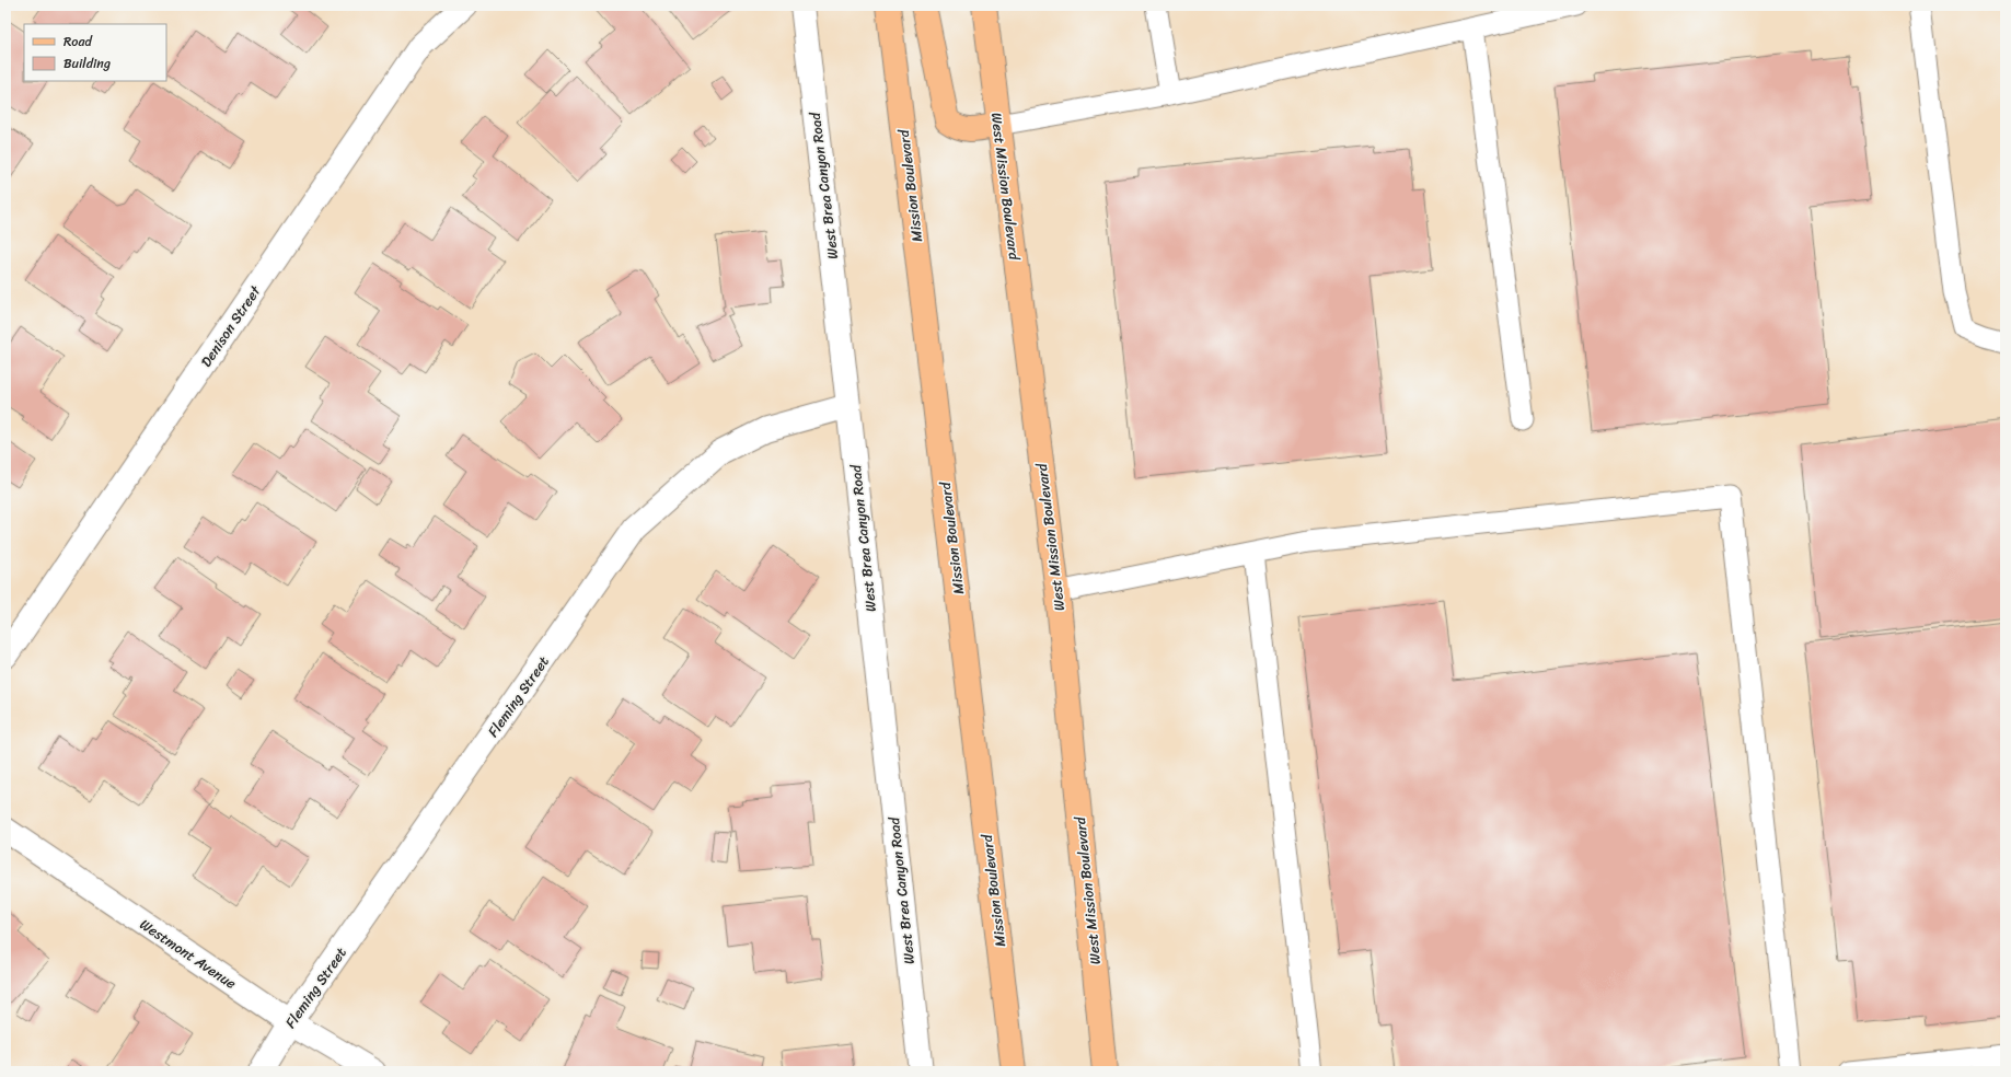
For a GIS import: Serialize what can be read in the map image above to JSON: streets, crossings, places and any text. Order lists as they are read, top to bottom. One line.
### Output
{"streets":{"main road":["Mission Boulevard","West Mission Boulevard"],"street":["West Brea Canyon Road","Denison Street","Fleming Street","Westmont Avenue"]},"crossings":[["West Brea Canyon Road","Fleming Street"],["Fleming Street","Westmont Avenue"]],"legend":["Road","Building"]}
